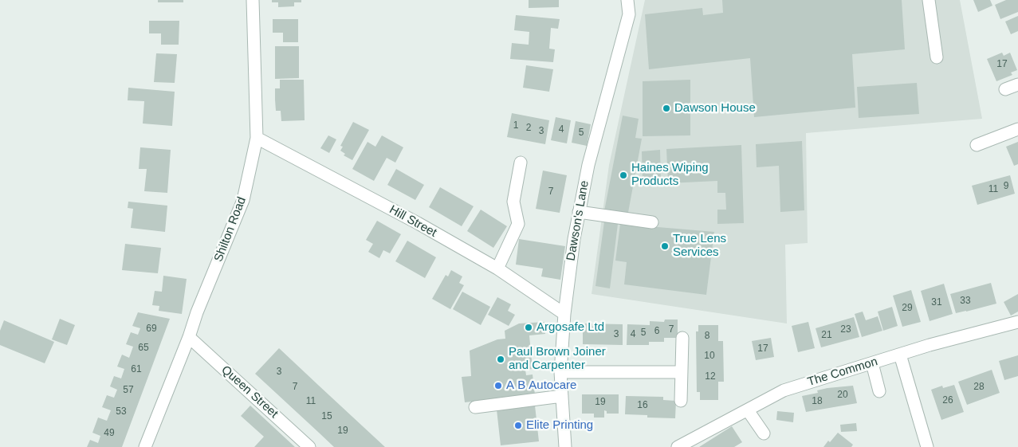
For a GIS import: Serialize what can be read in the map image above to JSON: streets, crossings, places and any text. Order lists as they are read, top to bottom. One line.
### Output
{"streets":{"street":["Dawson's Lane","Hill Street","Shilton Road","The Common","Queen Street"]},"crossings":[["Dawson's Lane","Hill Street"],["Hill Street","Shilton Road"],["Shilton Road","Queen Street"]],"places":["Dawson House","Haines Wiping Products","True Lens Services","Argosafe Ltd","Paul Brown Joiner and Carpenter","A B Autocare","Elite Printing"],"house_numbers":["17","1","2","4","3","5","9","11","7","33","31","29","69","7","23","6","5","3","4","21","8","65","17","10","61","3","12","7","28","57","20","26","11","18","19","16","53","15","19","49"]}
